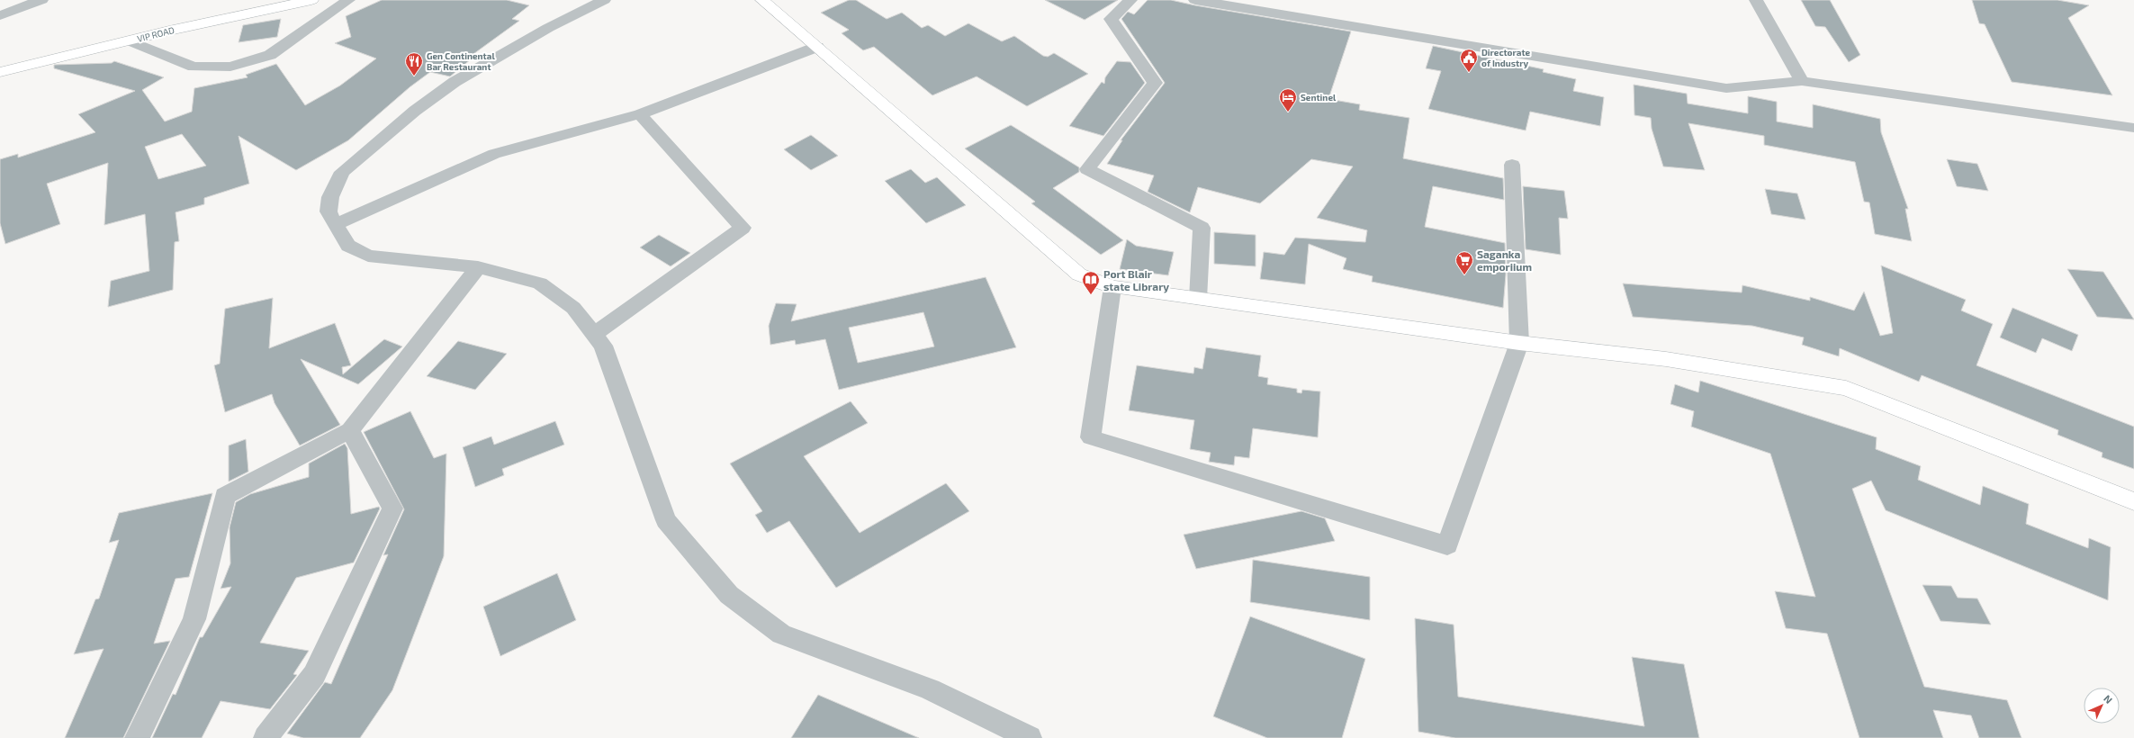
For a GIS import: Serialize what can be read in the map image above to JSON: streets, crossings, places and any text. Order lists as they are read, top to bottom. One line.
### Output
{"streets":{"main road":["VIP ROAD"]},"places":{"public building":["Directorate of Industry"],"restaurant":["Gen Continental Bar Restaurant"],"hotel":["Sentinel"],"supermarket":["Saganka emporiium"],"library":["Port Blair state Library"]},"north":"top right"}
